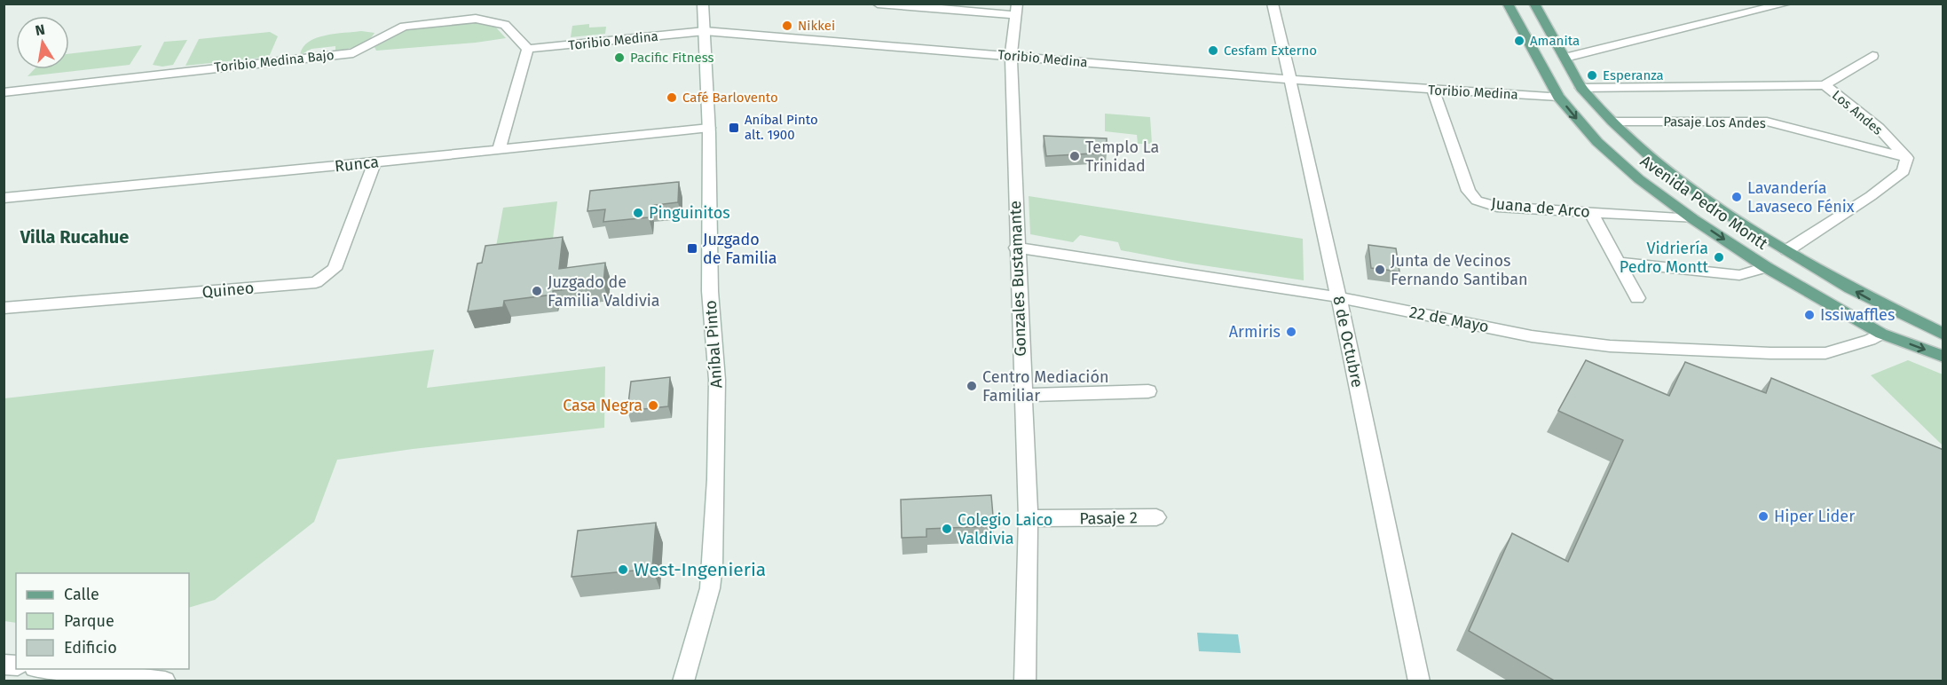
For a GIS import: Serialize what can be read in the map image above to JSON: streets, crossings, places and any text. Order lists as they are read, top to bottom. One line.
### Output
{"streets":{"main road":["Avenida Pedro Montt"],"street":["Toribio Medina","Toribio Medina Bajo","Los Andes","Pasaje Los Andes","Runca","Juana de Arco","Gonzales Bustamante","Quineo","22 de Mayo","8 de Octubre","Aníbal Pinto","Pasaje 2"]},"crossings":[["Toribio Medina","Toribio Medina Bajo"],["Toribio Medina","Avenida Pedro Montt"],["Toribio Medina","Juana de Arco"],["Toribio Medina","Gonzales Bustamante"],["Toribio Medina","8 de Octubre"],["Toribio Medina","Aníbal Pinto"],["Los Andes","Pasaje Los Andes"],["Los Andes","Avenida Pedro Montt"],["Pasaje Los Andes","Avenida Pedro Montt"],["Runca","Quineo"],["Runca","Aníbal Pinto"],["Avenida Pedro Montt","Juana de Arco"],["Avenida Pedro Montt","22 de Mayo"],["Gonzales Bustamante","22 de Mayo"],["Gonzales Bustamante","Pasaje 2"],["22 de Mayo","8 de Octubre"]],"districts":["Villa Rucahue"],"places":{"other":["Nikkei","Amanita","Cesfam Externo","Pacific Fitness","Esperanza","Café Barlovento","Templo La Trinidad","Lavandería Lavaseco Fénix","Pinguinitos","Vidriería Pedro Montt","Junta de Vecinos Fernando Santiban","Juzgado de Familia Valdivia","Issiwaffles","Armiris","Centro Mediación Familiar","Casa Negra","Hiper Lider","Colegio Laico Valdivia","West-Ingenieria"],"transit":["Aníbal Pinto alt. 1900","Juzgado de Familia"]},"legend":["Calle","Parque","Edificio"],"north":"top"}
